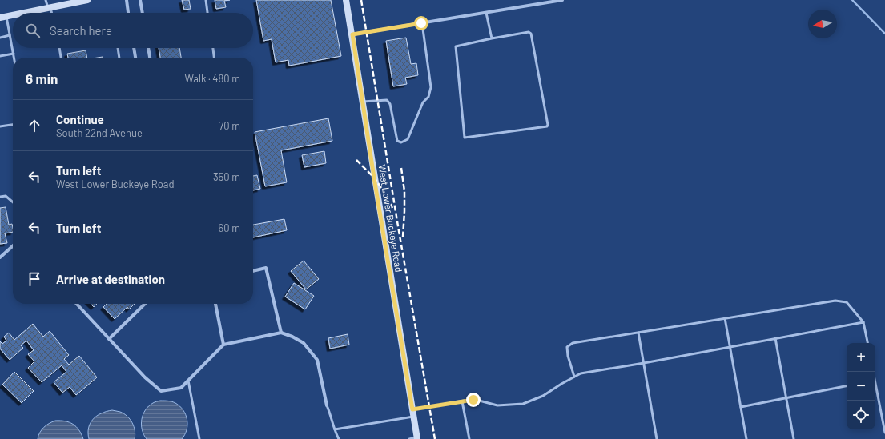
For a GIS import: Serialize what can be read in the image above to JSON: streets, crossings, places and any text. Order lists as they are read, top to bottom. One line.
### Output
{"streets":{"main road":["West Lower Buckeye Road"]},"north":"left","page":{"search":"Search here","heading":["6 min","Walk · 480 m"],"list":[["Continue","South 22nd Avenue","70 m"],["Turn left","West Lower Buckeye Road","350 m"],["Turn left","60 m"],"Arrive at destination"],"map_buttons":["+","−"]}}
